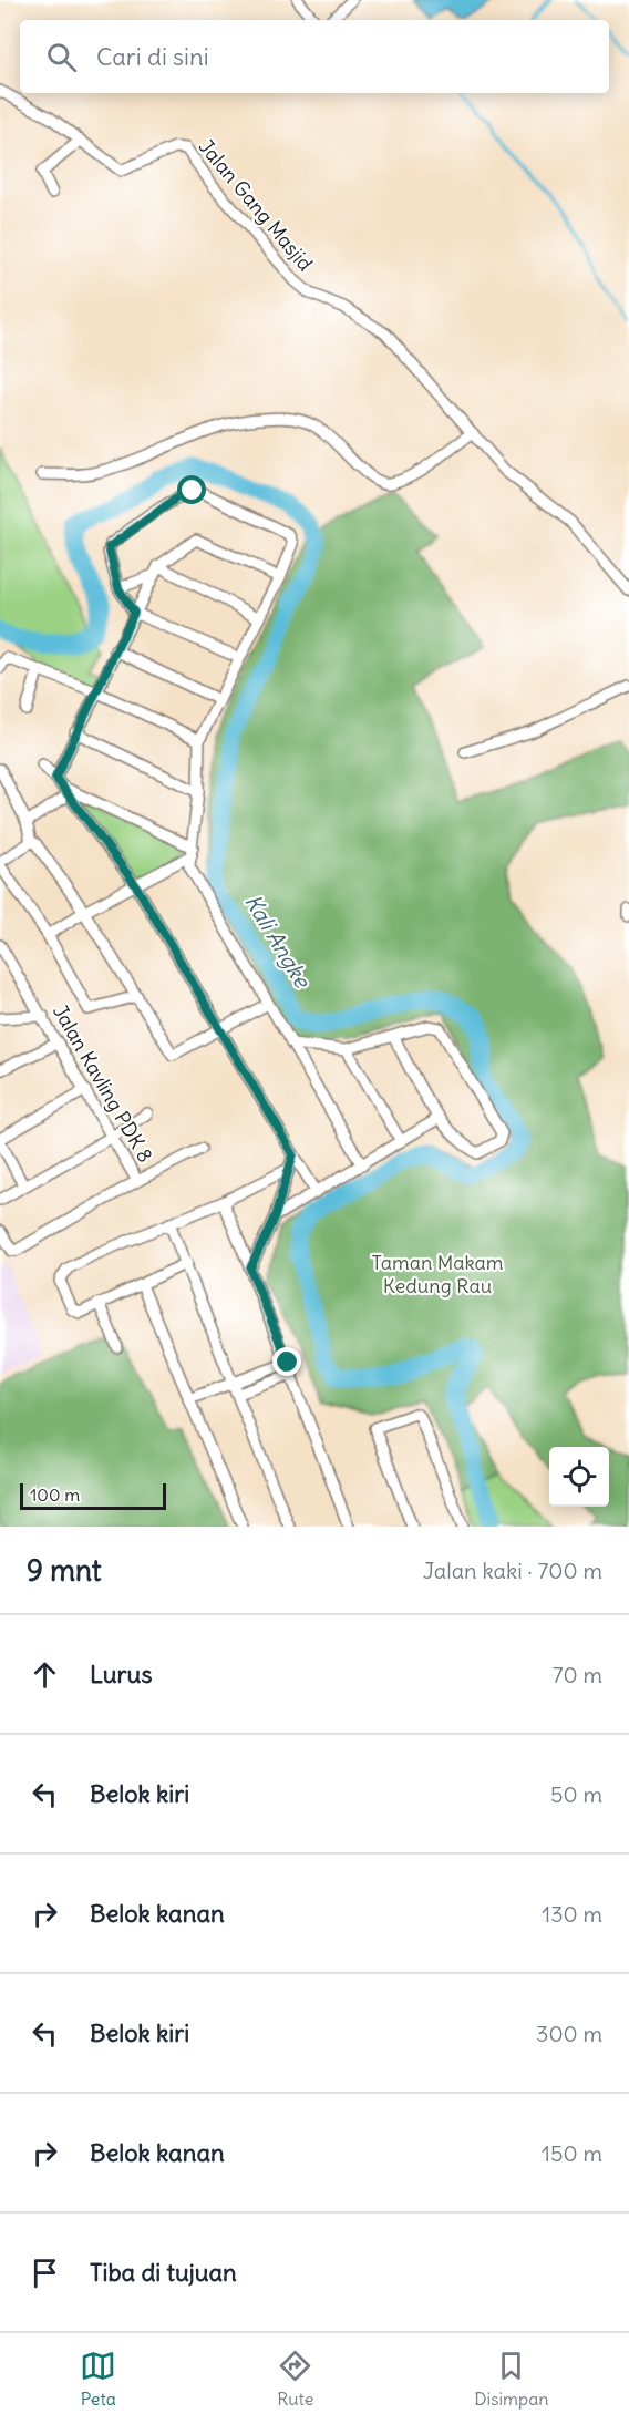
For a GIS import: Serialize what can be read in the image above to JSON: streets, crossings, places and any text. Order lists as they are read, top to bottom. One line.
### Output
{"streets":{"street":["Jalan Gang Masjid","Jalan Kavling PDK 8"]},"water":["Kali Angke"],"parks":["Taman Makam Kedung Rau"],"scale_bar":"100 m","page":{"search":"Cari di sini","scale":"100 m","heading":["9 mnt","Jalan kaki · 700 m"],"list":[["Lurus","70 m"],["Belok kiri","50 m"],["Belok kanan","130 m"],["Belok kiri","300 m"],["Belok kanan","150 m"],"Tiba di tujuan"],"nav":["Peta","Rute","Disimpan"]}}
